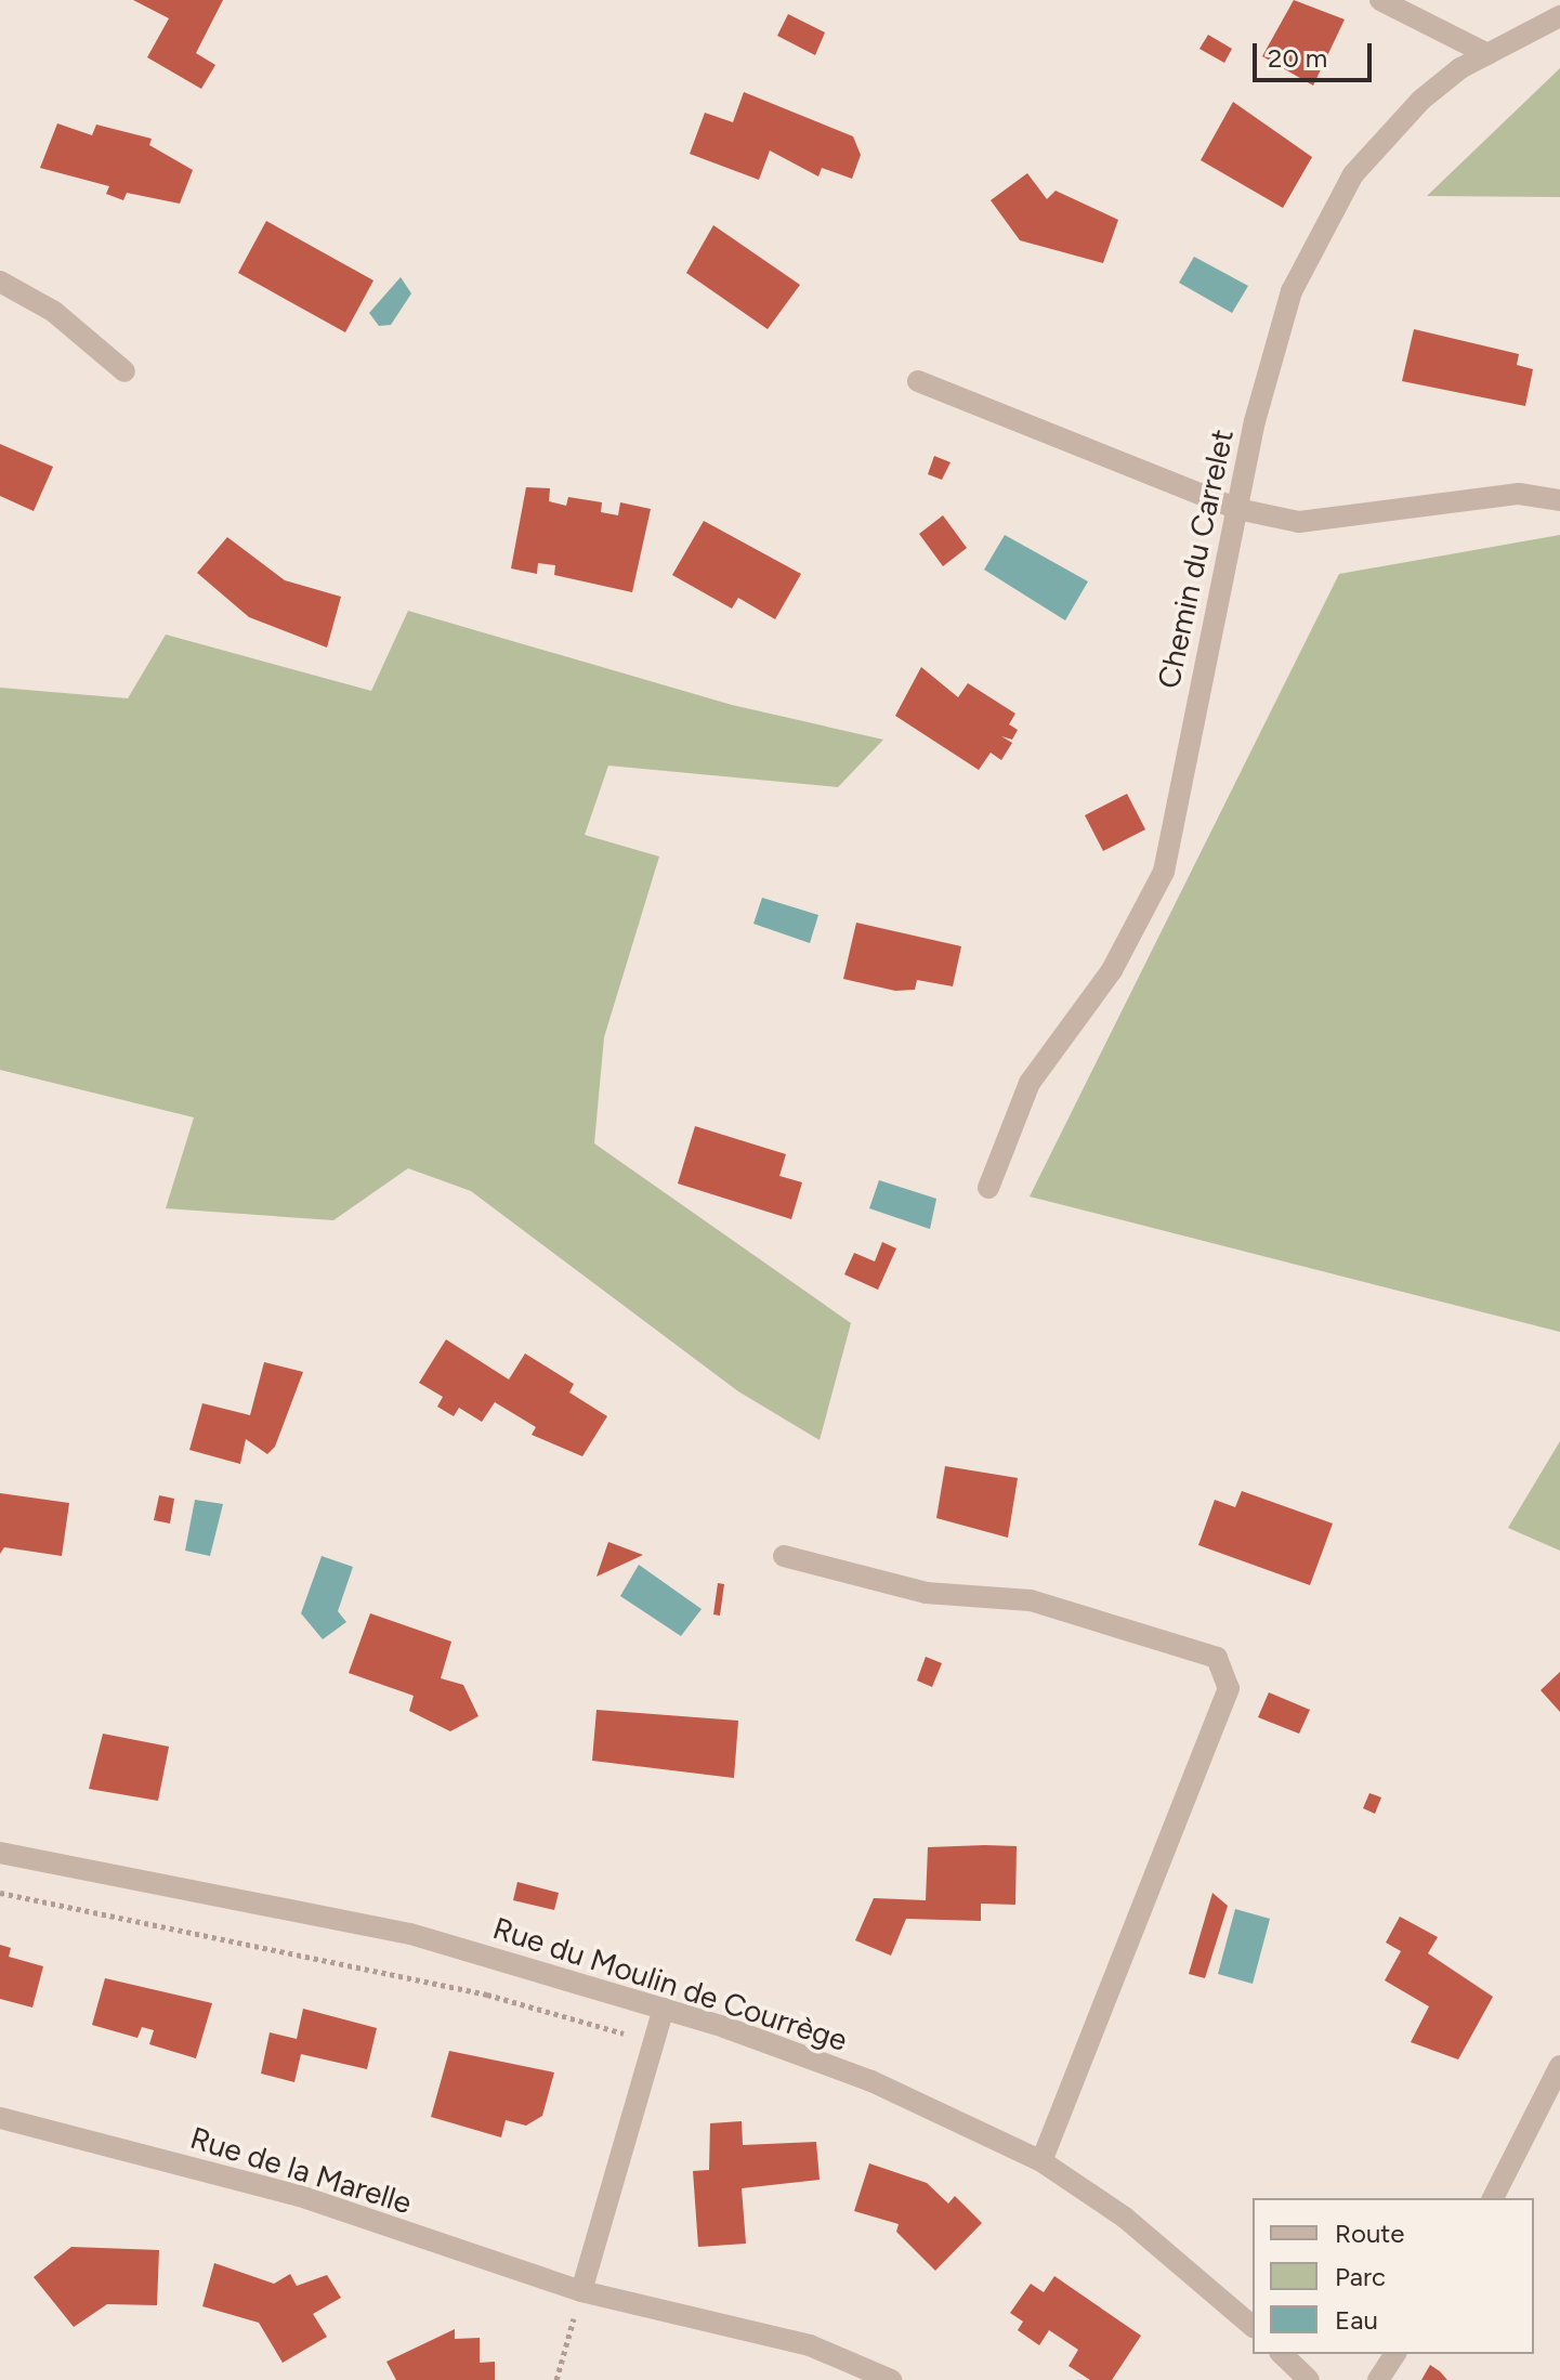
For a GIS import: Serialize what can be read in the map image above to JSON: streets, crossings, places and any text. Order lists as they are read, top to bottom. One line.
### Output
{"streets":{"street":["Chemin du Carrelet","Rue du Moulin de Courrège","Rue de la Marelle"]},"legend":["Route","Parc","Eau"],"scale_bar":"20 m"}
